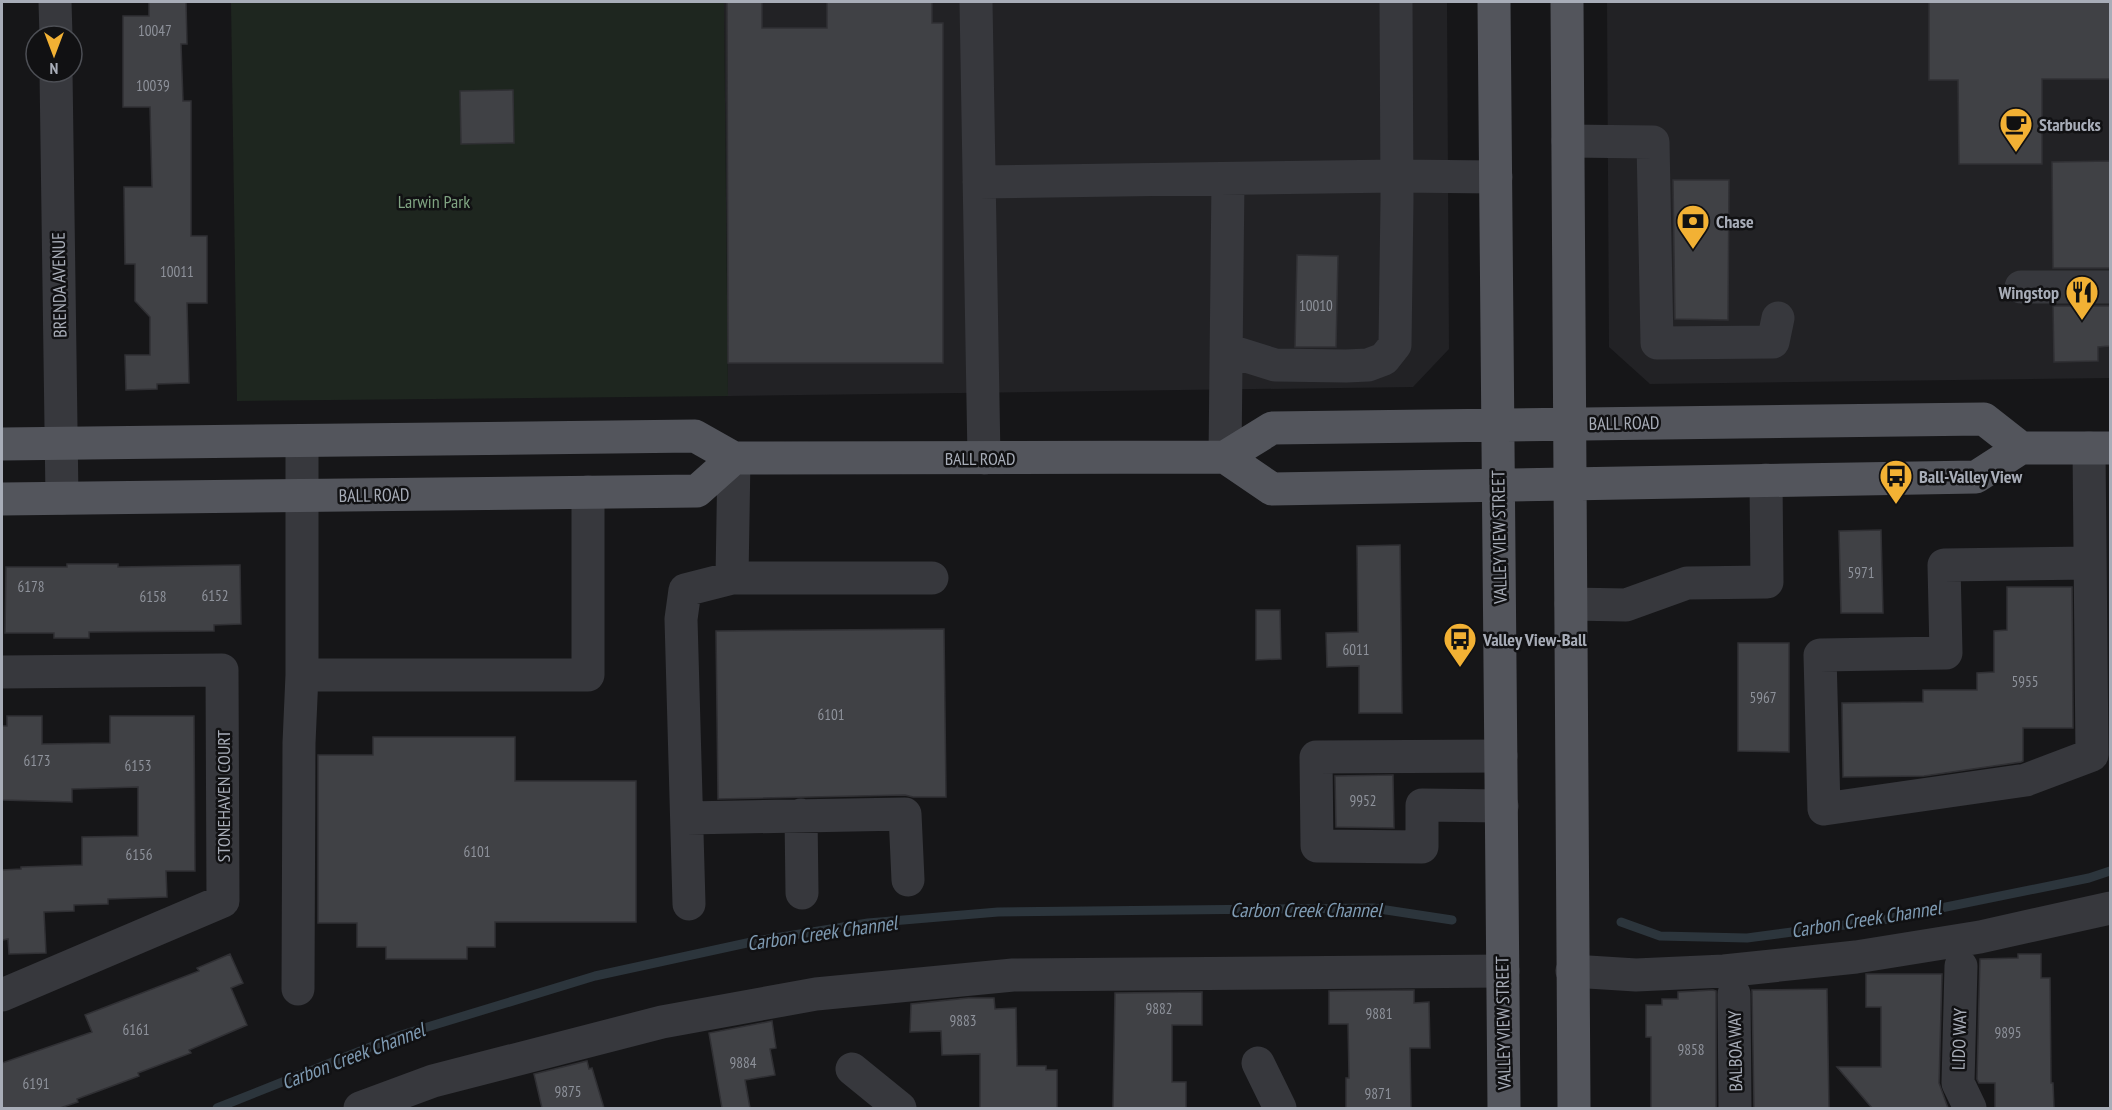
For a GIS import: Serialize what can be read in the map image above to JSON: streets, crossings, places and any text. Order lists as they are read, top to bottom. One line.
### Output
{"streets":{"main road":["BALL ROAD","VALLEY VIEW STREET"],"street":["BRENDA AVENUE","STONEHAVEN COURT","LIDO WAY","BALBOA WAY"]},"crossings":[["BRENDA AVENUE","BALL ROAD"],["BALL ROAD","VALLEY VIEW STREET"]],"water":["Carbon Creek Channel"],"parks":["Larwin Park"],"places":{"cafe":["Starbucks"],"bank":["Chase"],"restaurant":["Wingstop"],"bus stop":["Ball-Valley View","Valley View-Ball"]},"house_numbers":["10047","10039","10011","10010","5971","6178","6152","6158","6011","5955","5967","6101","6173","6153","9952","6101","6156","9882","9881","9883","6161","9895","9858","9884","6191","9875","9871"],"north":"bottom"}
